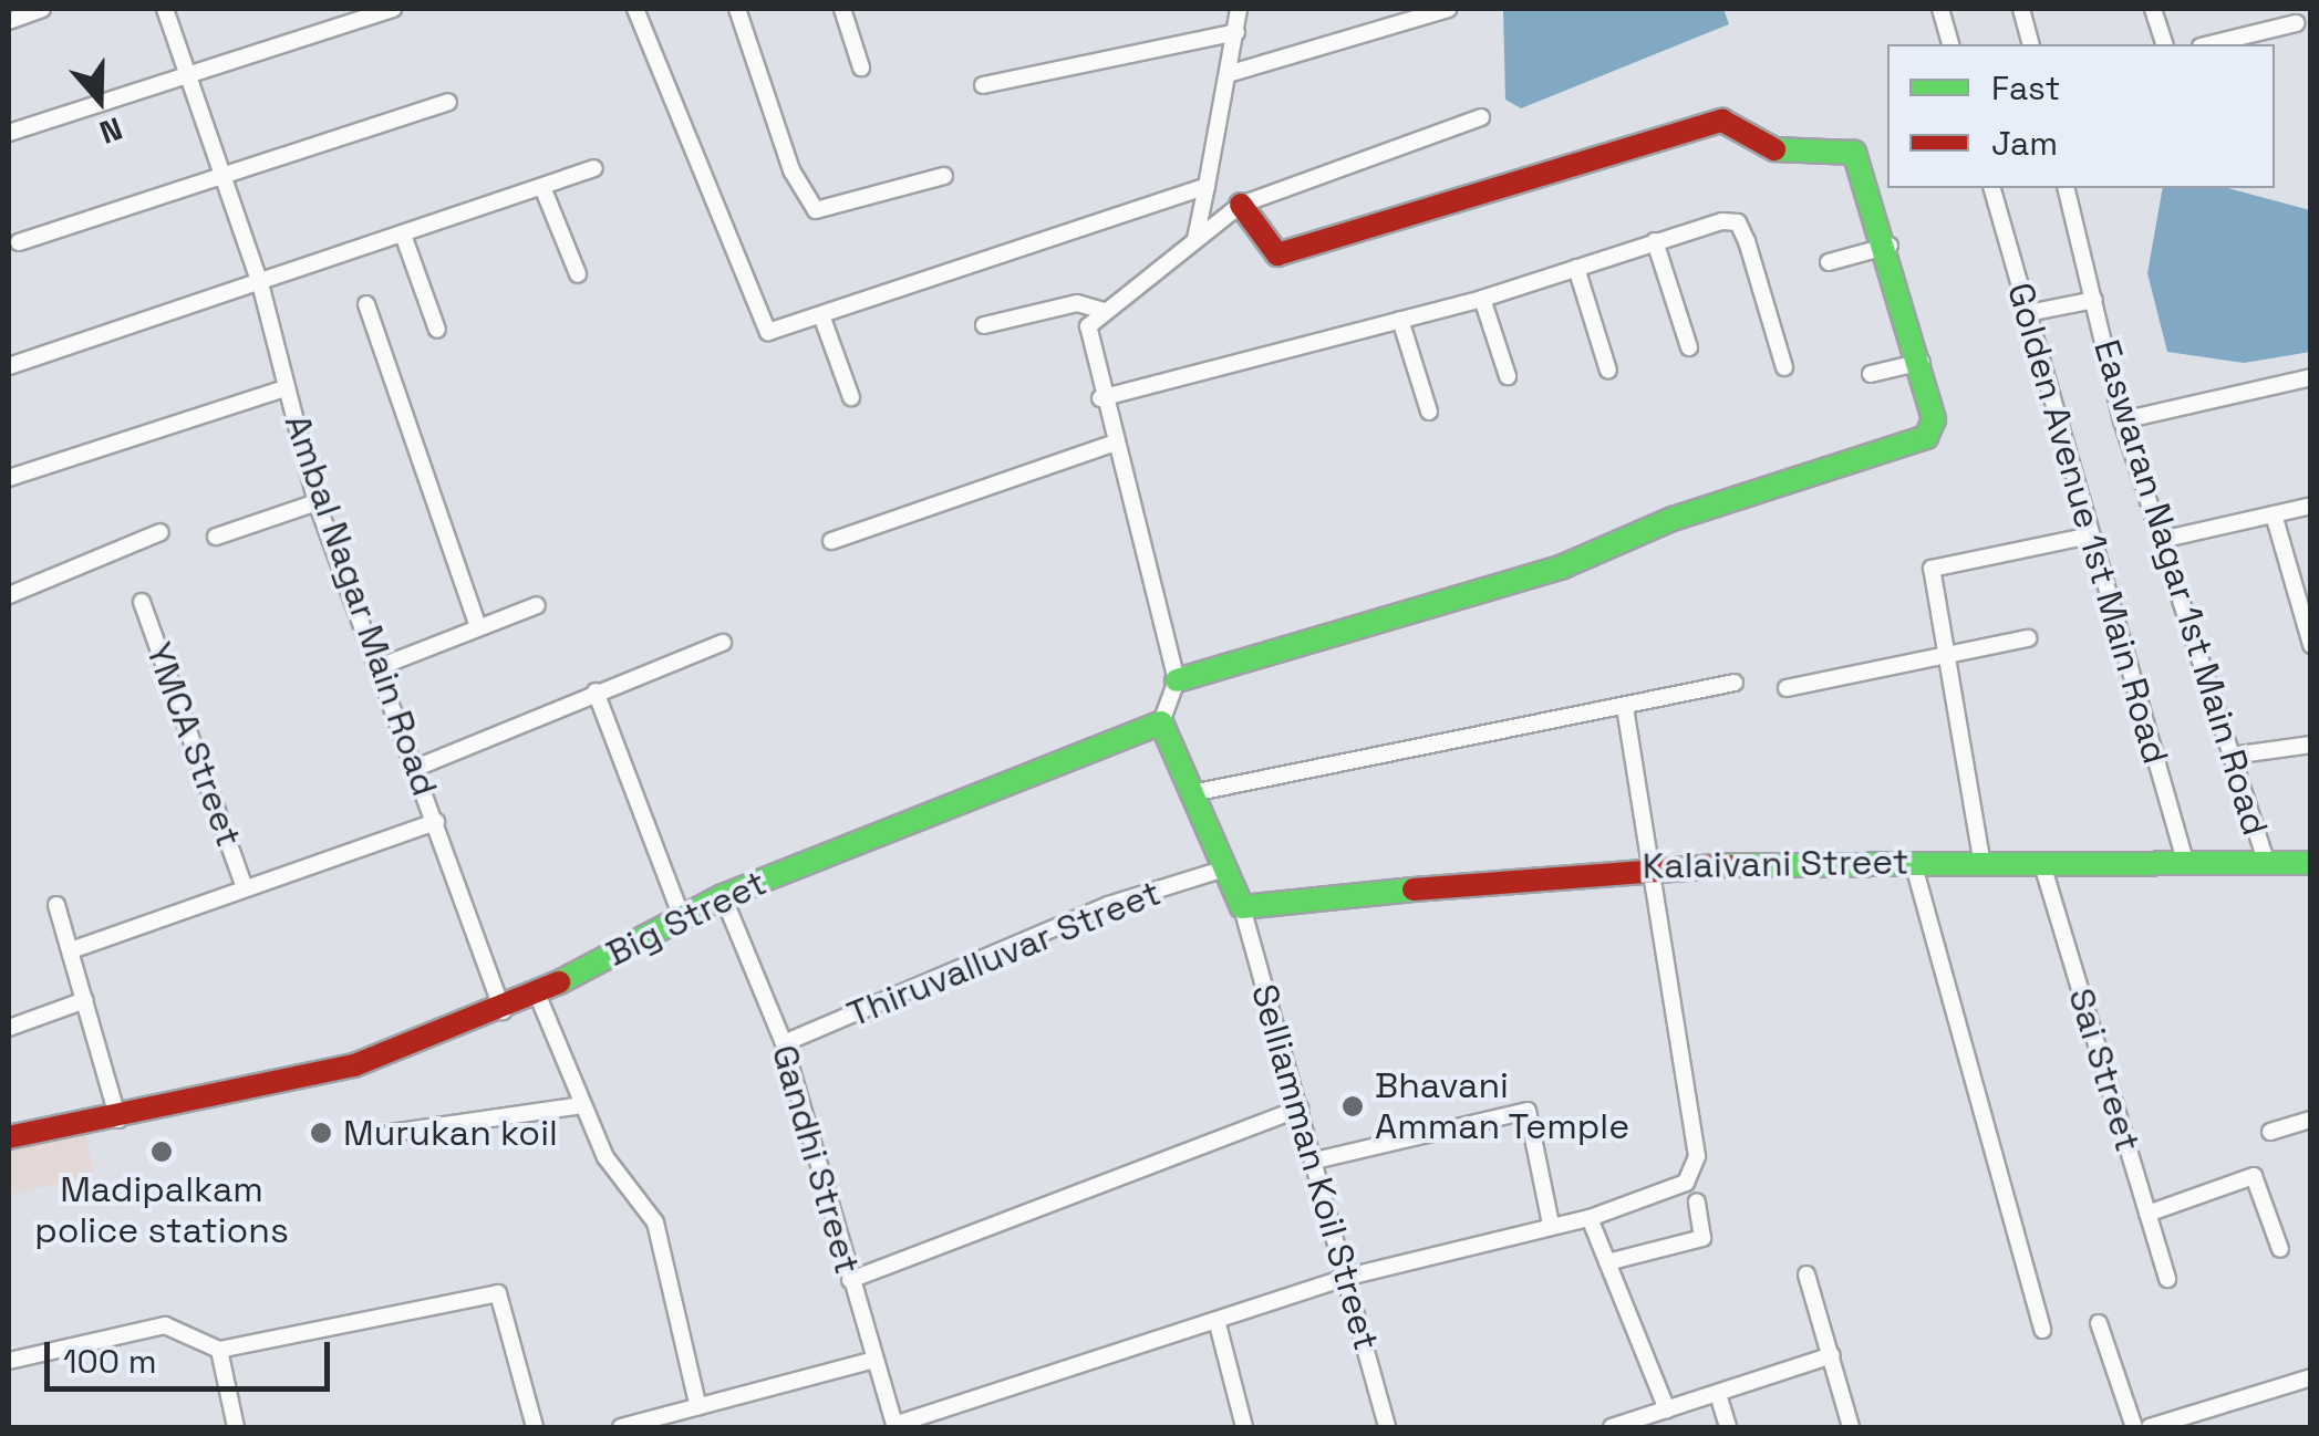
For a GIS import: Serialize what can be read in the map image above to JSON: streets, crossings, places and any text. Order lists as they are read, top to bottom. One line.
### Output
{"streets":{"street":["Golden Avenue 1st Main Road","Easwaran Nagar 1st Main Road","Ambal Nagar Main Road","YMCA Street","Kalaivani Street","Big Street","Thiruvalluvar Street","Sai Street","Gandhi Street","Selliamman Koil Street"]},"crossings":[["Golden Avenue 1st Main Road","Kalaivani Street"],["Easwaran Nagar 1st Main Road","Kalaivani Street"],["Ambal Nagar Main Road","Big Street"],["Kalaivani Street","Sai Street"],["Kalaivani Street","Selliamman Koil Street"],["Big Street","Gandhi Street"],["Thiruvalluvar Street","Gandhi Street"]],"places":["Bhavani Amman Temple","Murukan koil","Madipalkam police stations"],"legend":["Fast","Jam"],"scale_bar":"100 m","north":"bottom"}
